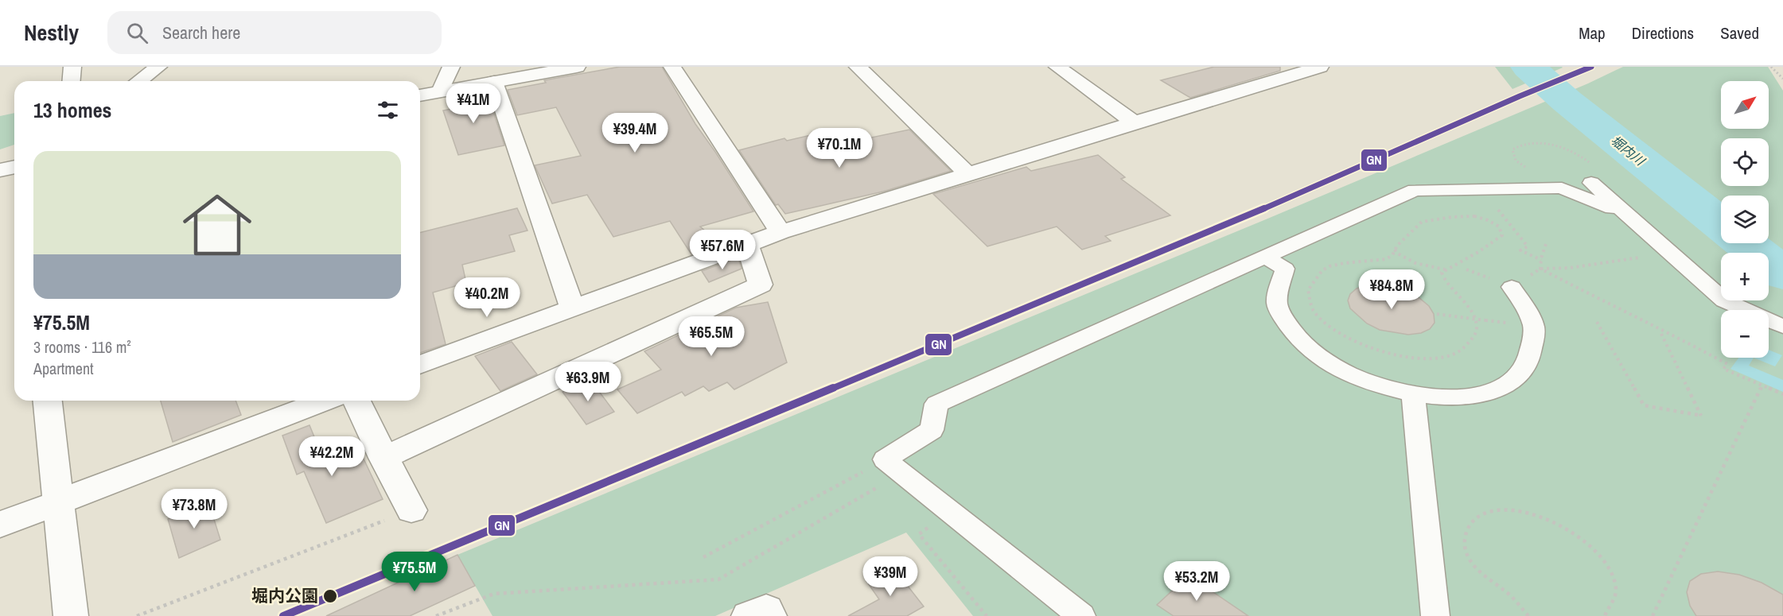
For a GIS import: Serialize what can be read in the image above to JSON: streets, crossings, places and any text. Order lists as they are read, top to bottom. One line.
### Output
{"water":["堀内川"],"places":["堀内公園"],"lines":["transit line GN"],"north":"top right","page":{"header":"Nestly","search":"Search here","nav":["Map","Directions","Saved"],"map_buttons":["+","−"],"heading":"13 homes","price":["¥41M","¥39.4M","¥70.1M","¥57.6M","¥84.8M","¥40.2M","¥65.5M","¥63.9M","¥42.2M","¥73.8M","¥75.5M","¥39M","¥53.2M"],"list":[{"name":"¥75.5M","note":"3 rooms · 116 m² · Apartment"}]}}
